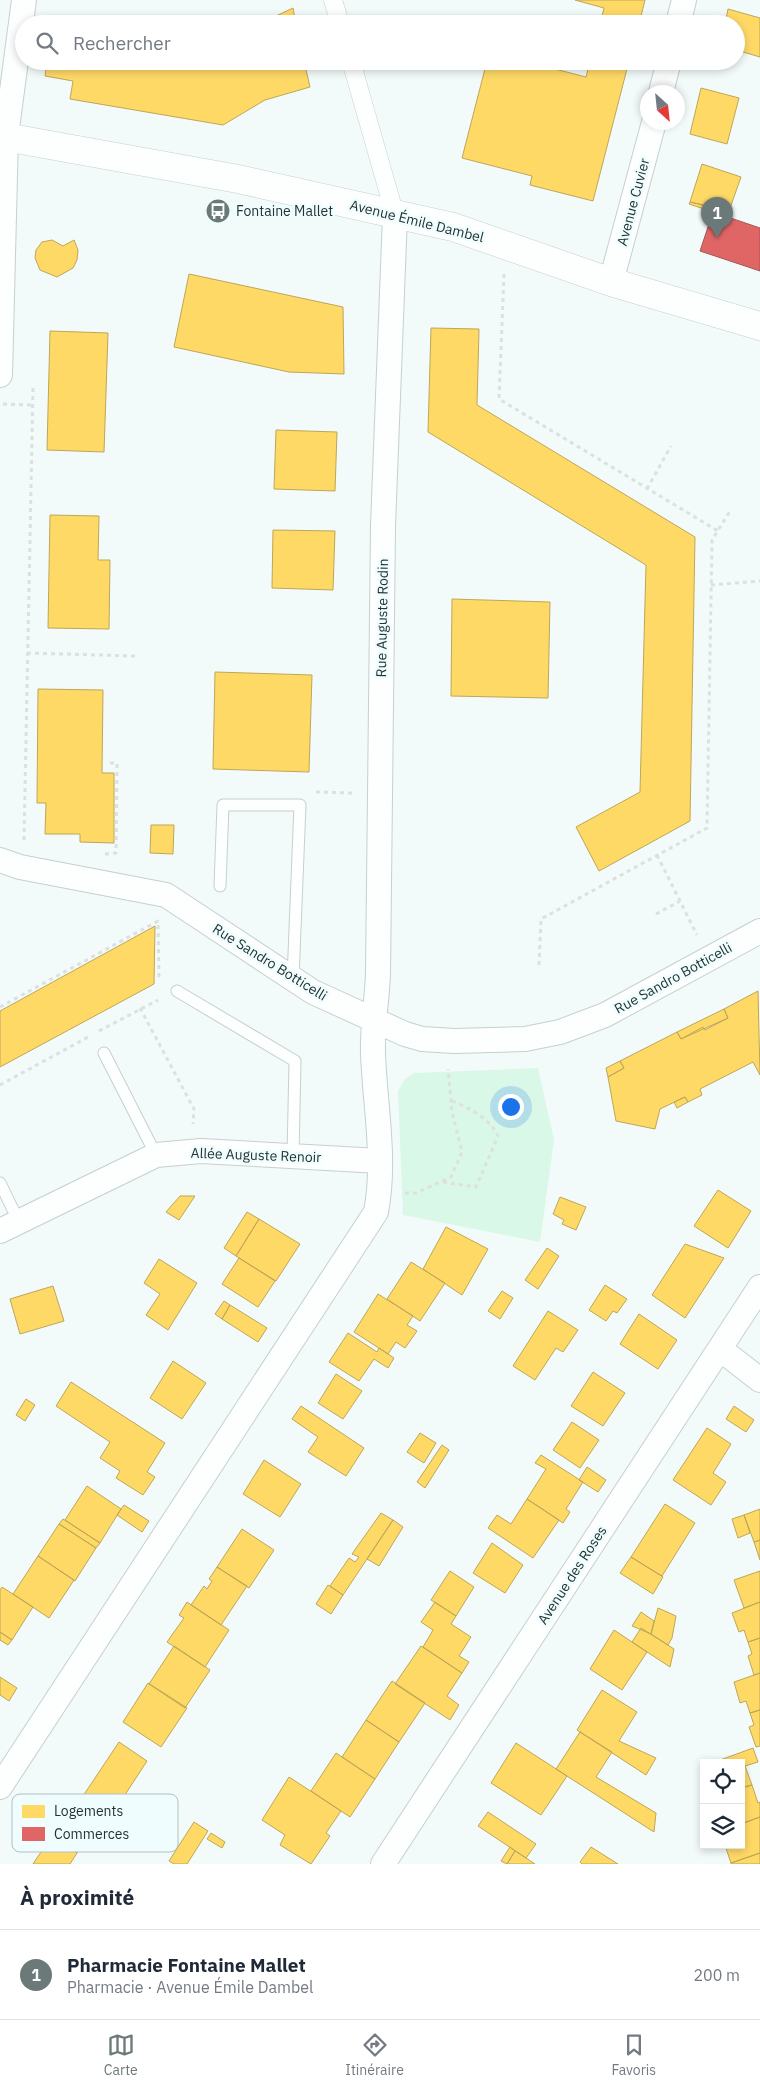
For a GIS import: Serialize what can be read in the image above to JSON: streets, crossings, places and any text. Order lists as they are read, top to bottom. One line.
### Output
{"streets":{"street":["Avenue Cuvier","Avenue Émile Dambel","Rue Auguste Rodin","Rue Sandro Botticelli","Allée Auguste Renoir","Avenue des Roses"]},"crossings":[["Avenue Cuvier","Avenue Émile Dambel"],["Avenue Émile Dambel","Rue Auguste Rodin"],["Rue Auguste Rodin","Rue Sandro Botticelli"],["Rue Auguste Rodin","Allée Auguste Renoir"]],"places":{"bus stop":["Fontaine Mallet"]},"legend":["Logements","Commerces"],"north":"bottom right","page":{"search":"Rechercher","pins":"1","heading":"À proximité","list":[{"mark":"1","name":"Pharmacie Fontaine Mallet","note":"Pharmacie · Avenue Émile Dambel","value":"200 m"}],"nav":["Carte","Itinéraire","Favoris"]}}
